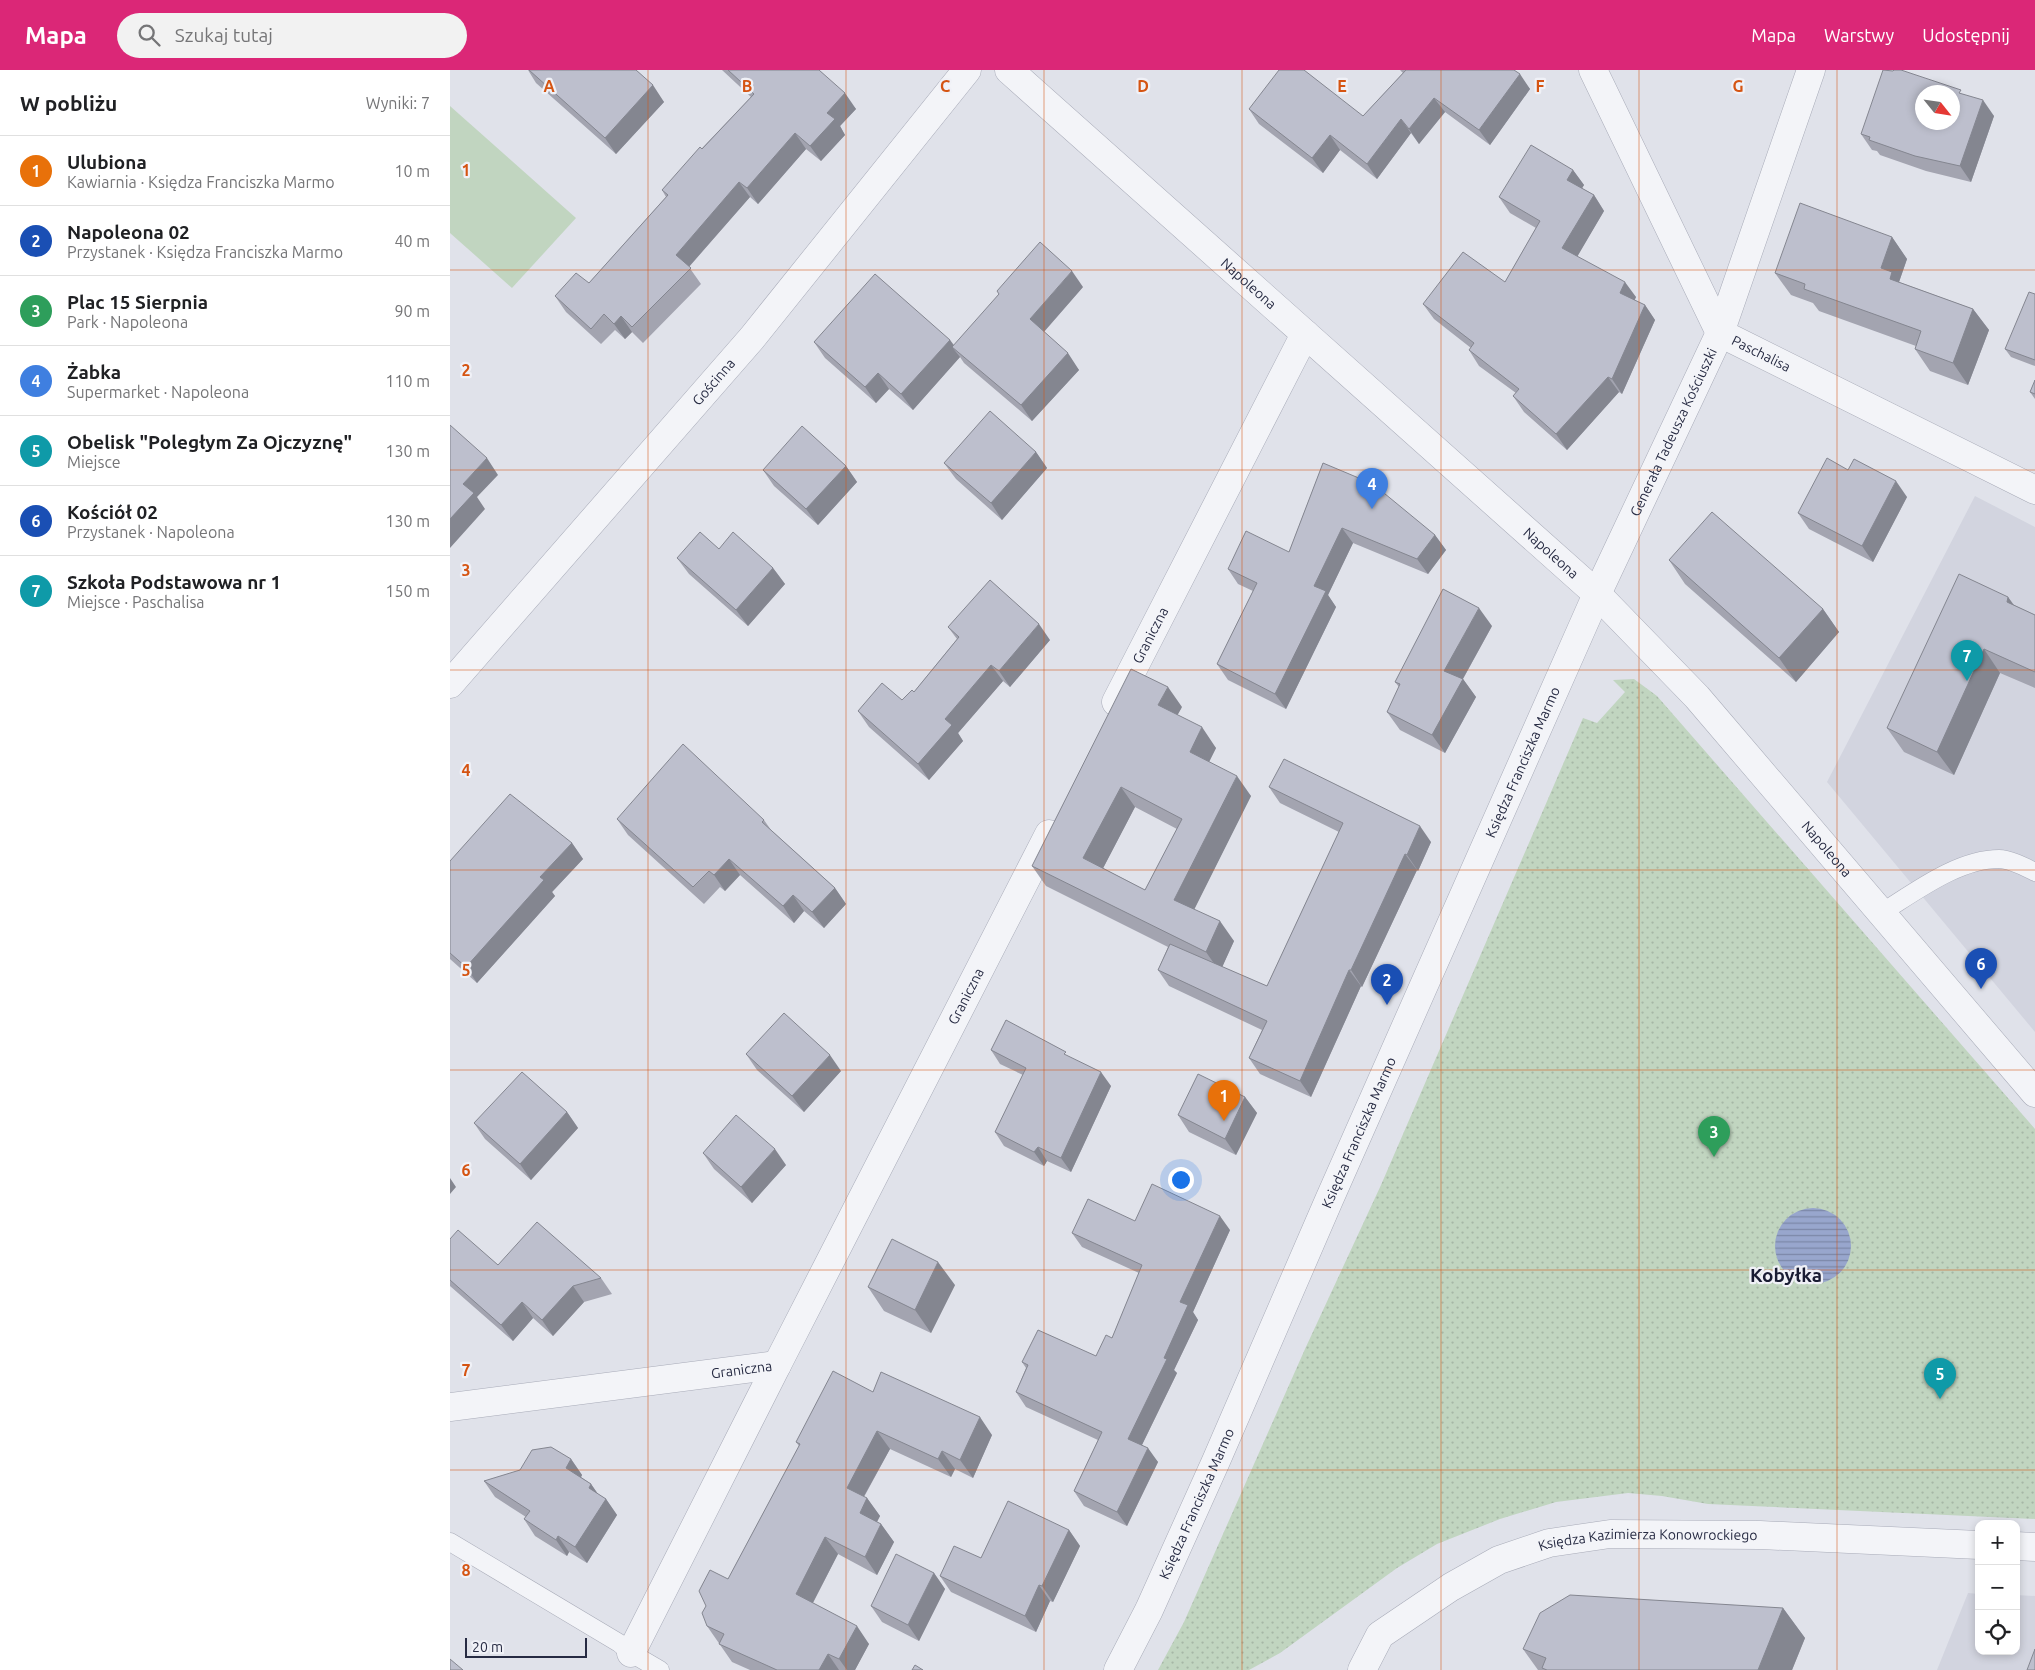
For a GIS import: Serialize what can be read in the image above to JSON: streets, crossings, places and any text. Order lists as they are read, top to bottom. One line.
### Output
{"streets":{"street":["Napoleona","Paschalisa","Gościnna","Generała Tadeusza Kościuszki","Graniczna","Księdza Franciszka Marmo","Księdza Kazimierza Konowrockiego"]},"crossings":[["Napoleona","Generała Tadeusza Kościuszki"],["Napoleona","Graniczna"],["Napoleona","Księdza Franciszka Marmo"],["Paschalisa","Generała Tadeusza Kościuszki"],["Generała Tadeusza Kościuszki","Księdza Franciszka Marmo"]],"districts":["Kobyłka"],"scale_bar":"20 m","north":"bottom right","page":{"header":"Mapa","search":"Szukaj tutaj","nav":["Mapa","Warstwy","Udostępnij"],"heading":["W pobliżu","Wyniki: 7"],"list":[{"mark":"1","name":"Ulubiona","note":"Kawiarnia · Księdza Franciszka Marmo","value":"10 m"},{"mark":"2","name":"Napoleona 02","note":"Przystanek · Księdza Franciszka Marmo","value":"40 m"},{"mark":"3","name":"Plac 15 Sierpnia","note":"Park · Napoleona","value":"90 m"},{"mark":"4","name":"Żabka","note":"Supermarket · Napoleona","value":"110 m"},{"mark":"5","name":"Obelisk \"Poległym Za Ojczyznę\"","note":"Miejsce","value":"130 m"},{"mark":"6","name":"Kościół 02","note":"Przystanek · Napoleona","value":"130 m"},{"mark":"7","name":"Szkoła Podstawowa nr 1","note":"Miejsce · Paschalisa","value":"150 m"}],"pins":["4","7","6","2","1","3","5"],"map_buttons":["+","−"],"scale":"20 m"},"grid":{"columns":["A","B","C","D","E","F","G"],"rows":["1","2","3","4","5","6","7","8"]}}
